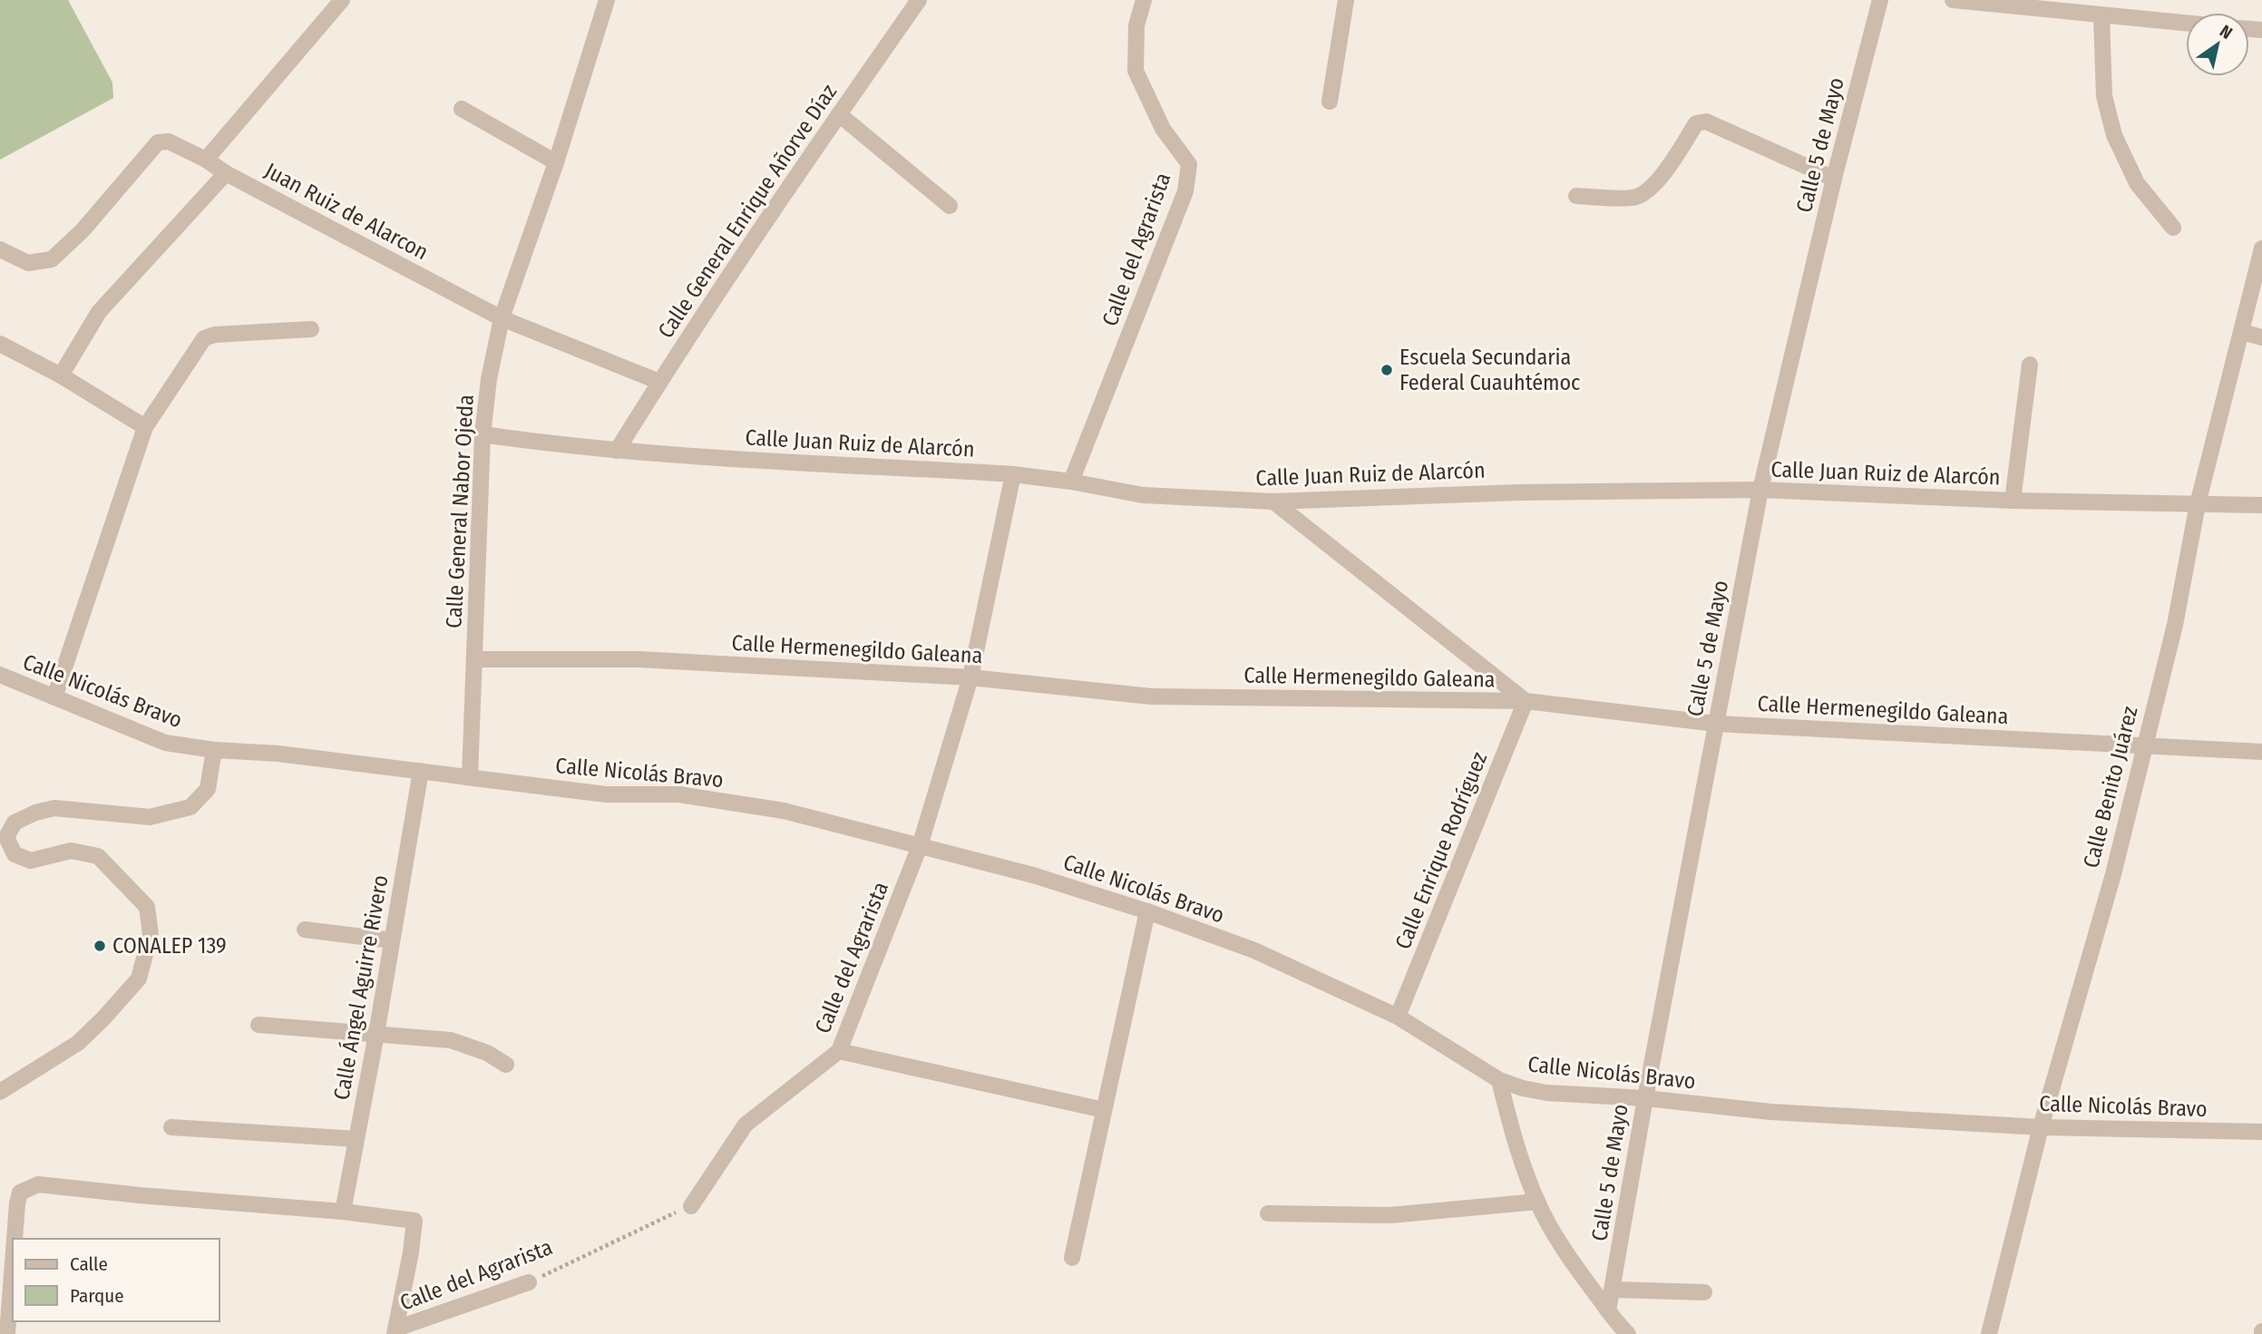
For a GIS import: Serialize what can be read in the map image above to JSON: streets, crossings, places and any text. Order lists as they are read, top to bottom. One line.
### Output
{"streets":{"street":["Calle 5 de Mayo","Juan Ruiz de Alarcon","Calle General Enrique Añorve Díaz","Calle del Agrarista","Calle Juan Ruiz de Alarcón","Calle General Nabor Ojeda","Calle Hermenegildo Galeana","Calle Nicolás Bravo","Calle Benito Juárez","Calle Enrique Rodríguez","Calle Ángel Aguirre Rivero"]},"crossings":[["Calle 5 de Mayo","Calle Juan Ruiz de Alarcón"],["Calle 5 de Mayo","Calle Hermenegildo Galeana"],["Calle 5 de Mayo","Calle Nicolás Bravo"],["Juan Ruiz de Alarcon","Calle General Enrique Añorve Díaz"],["Juan Ruiz de Alarcon","Calle General Nabor Ojeda"],["Calle General Enrique Añorve Díaz","Calle Juan Ruiz de Alarcón"],["Calle del Agrarista","Calle Juan Ruiz de Alarcón"],["Calle del Agrarista","Calle Hermenegildo Galeana"],["Calle del Agrarista","Calle Nicolás Bravo"],["Calle Juan Ruiz de Alarcón","Calle General Nabor Ojeda"],["Calle Juan Ruiz de Alarcón","Calle Benito Juárez"],["Calle General Nabor Ojeda","Calle Hermenegildo Galeana"],["Calle General Nabor Ojeda","Calle Nicolás Bravo"],["Calle Hermenegildo Galeana","Calle Benito Juárez"],["Calle Hermenegildo Galeana","Calle Enrique Rodríguez"],["Calle Nicolás Bravo","Calle Benito Juárez"],["Calle Nicolás Bravo","Calle Enrique Rodríguez"],["Calle Nicolás Bravo","Calle Ángel Aguirre Rivero"]],"places":["Escuela Secundaria Federal Cuauhtémoc","CONALEP 139"],"legend":["Calle","Parque"],"north":"top right"}
